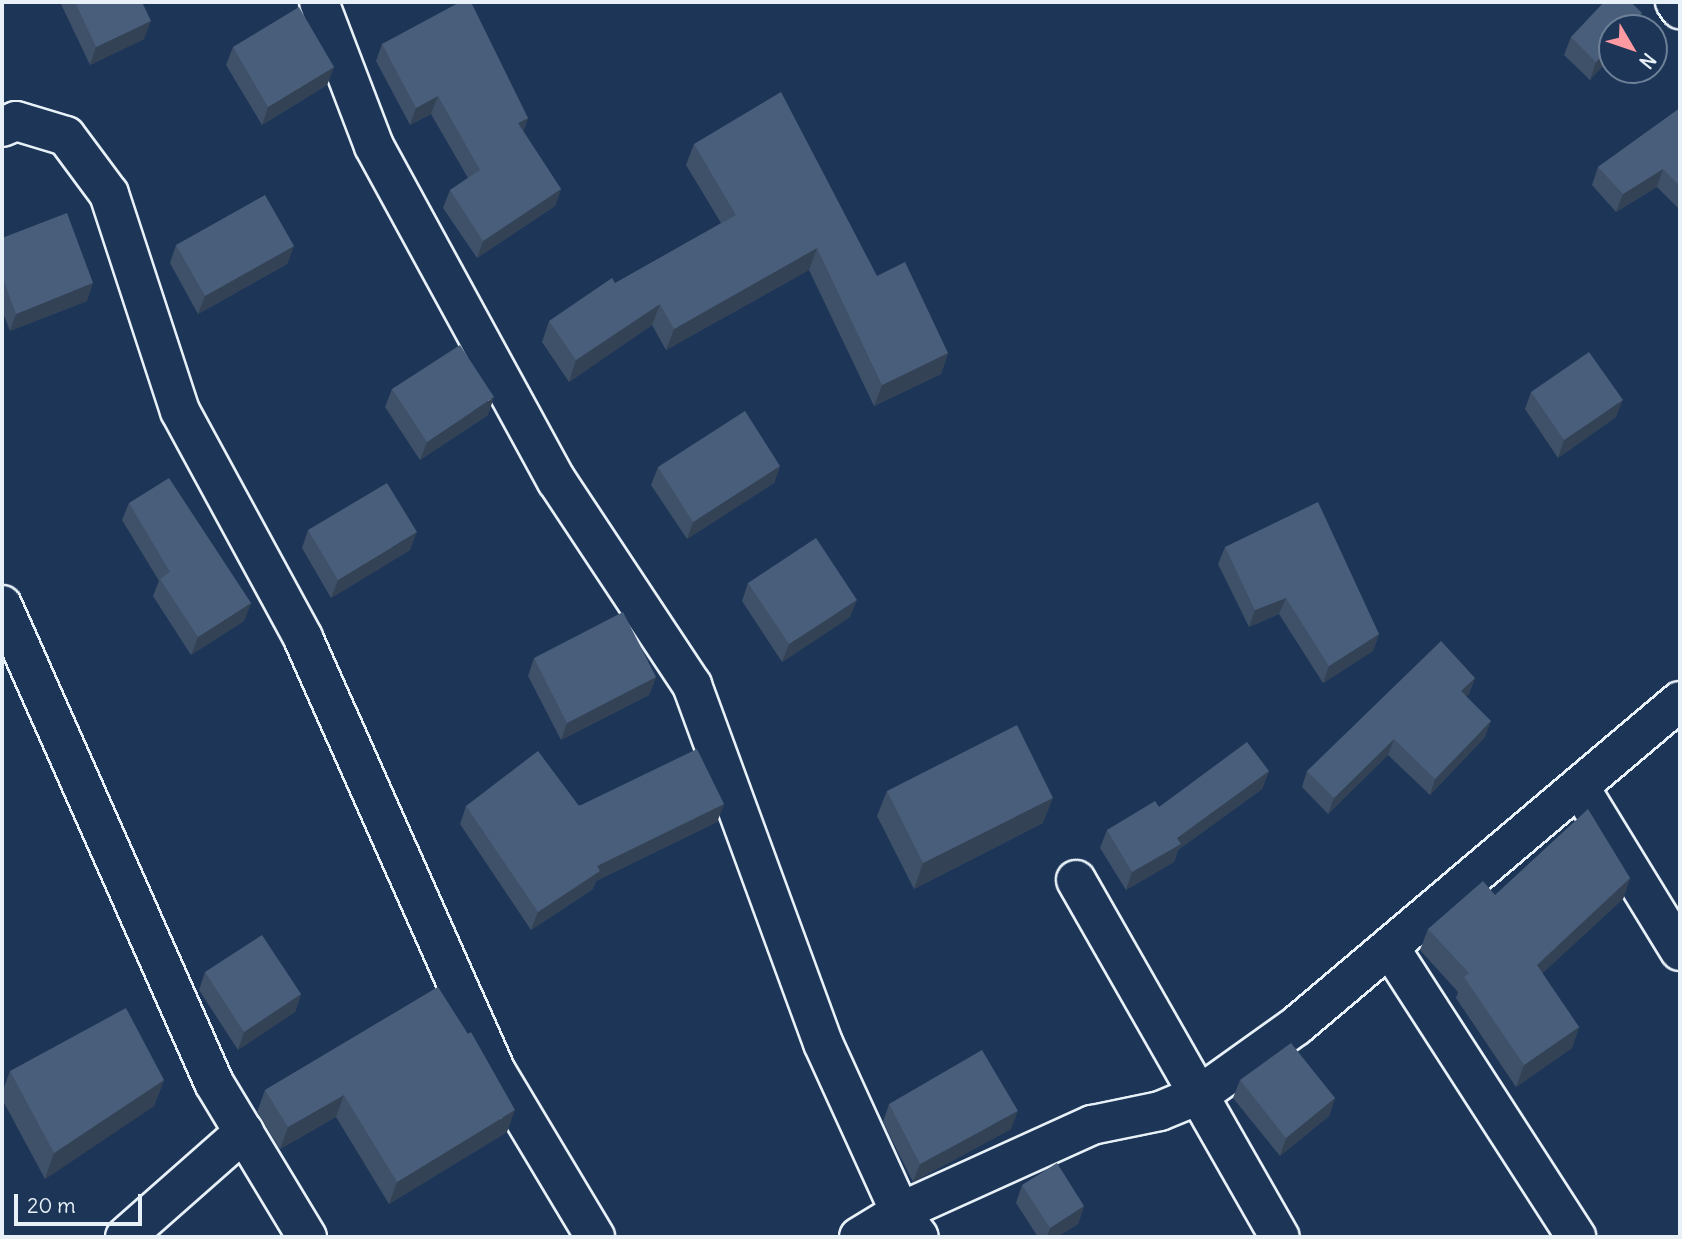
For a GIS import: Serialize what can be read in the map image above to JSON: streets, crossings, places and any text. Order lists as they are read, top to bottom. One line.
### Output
{"scale_bar":"20 m","north":"bottom right"}
